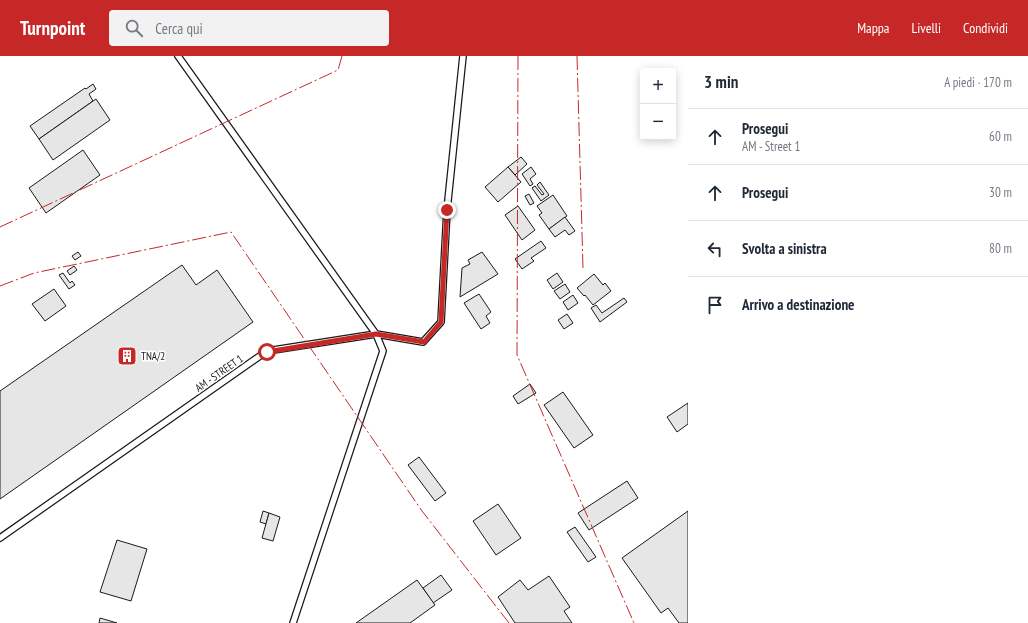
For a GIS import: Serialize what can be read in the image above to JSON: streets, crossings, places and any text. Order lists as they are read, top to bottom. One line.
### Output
{"streets":{"lane":["AM - STREET 1"]},"places":{"building":["TNA/2"]},"page":{"header":"Turnpoint","search":"Cerca qui","nav":["Mappa","Livelli","Condividi"],"heading":["3 min","A piedi · 170 m"],"map_buttons":["+","−"],"list":[["Prosegui","AM - Street 1","60 m"],["Prosegui","30 m"],["Svolta a sinistra","80 m"],"Arrivo a destinazione"]}}
